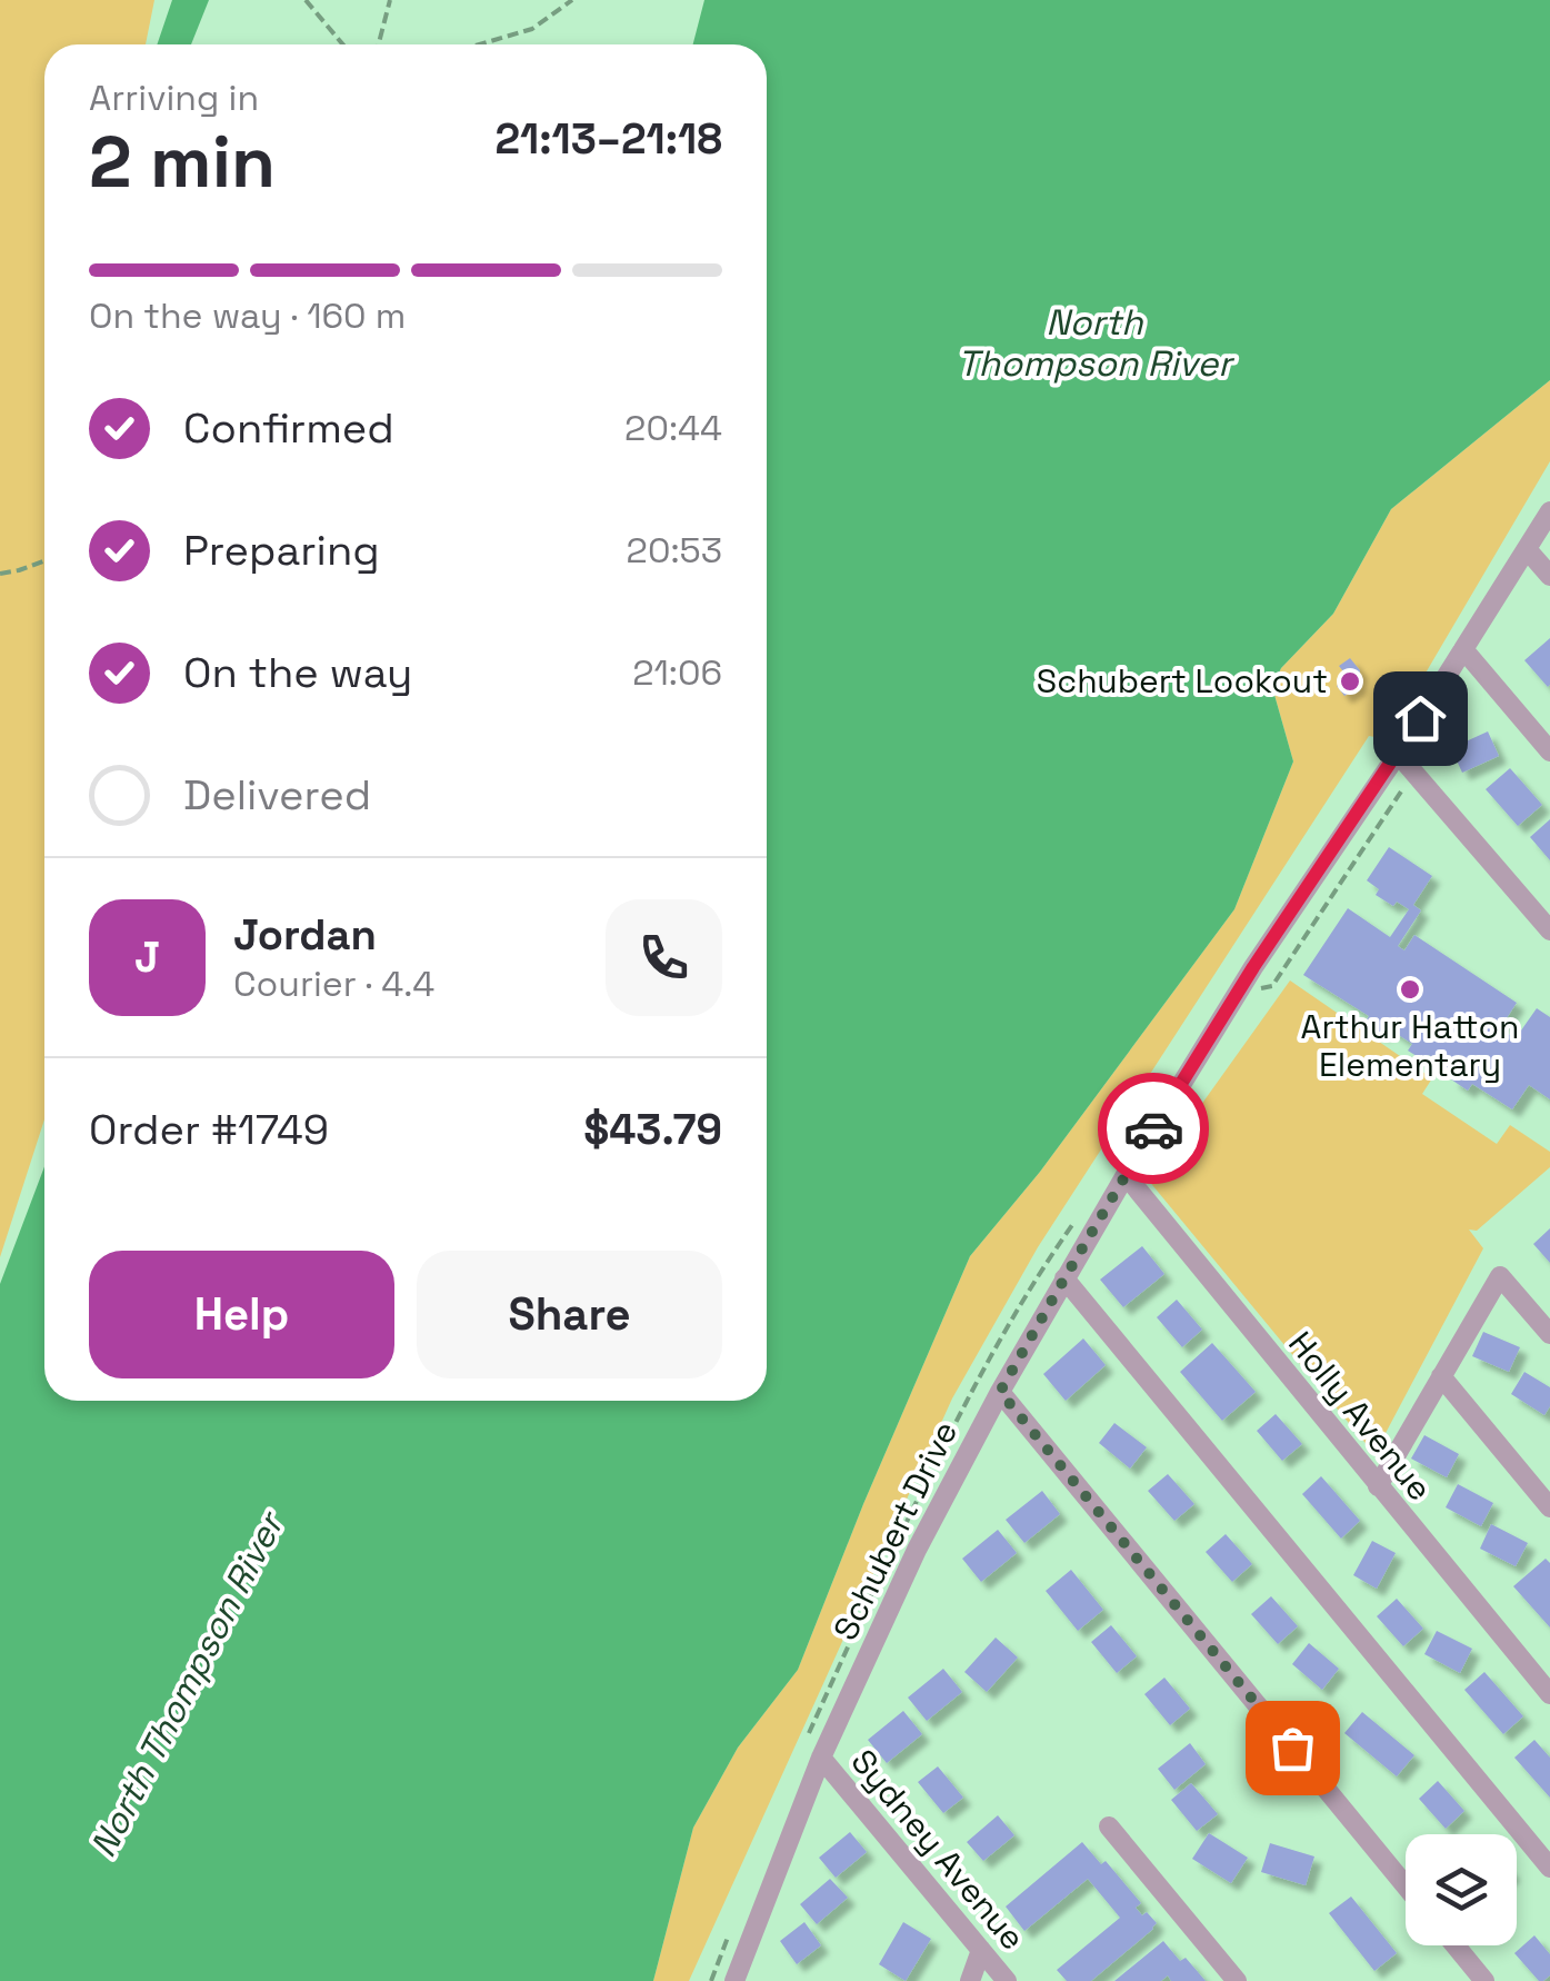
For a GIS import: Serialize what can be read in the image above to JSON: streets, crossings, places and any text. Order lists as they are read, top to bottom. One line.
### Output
{"streets":{"street":["Holly Avenue","Schubert Drive","Sydney Avenue"]},"crossings":[["Holly Avenue","Schubert Drive"],["Schubert Drive","Sydney Avenue"]],"water":["North Thompson River"],"places":["Schubert Lookout","Arthur Hatton Elementary"],"page":{"heading":["2 min","Arriving in","21:13–21:18"],"panel":["Jordan","Courier · 4.4","Order #1749","$43.79"],"bar":"On the way · 160 m","list":[["Confirmed","20:44"],["Preparing","20:53"],["On the way","21:06"],"Delivered"],"round":"J","buttons":["Help","Share"]}}
